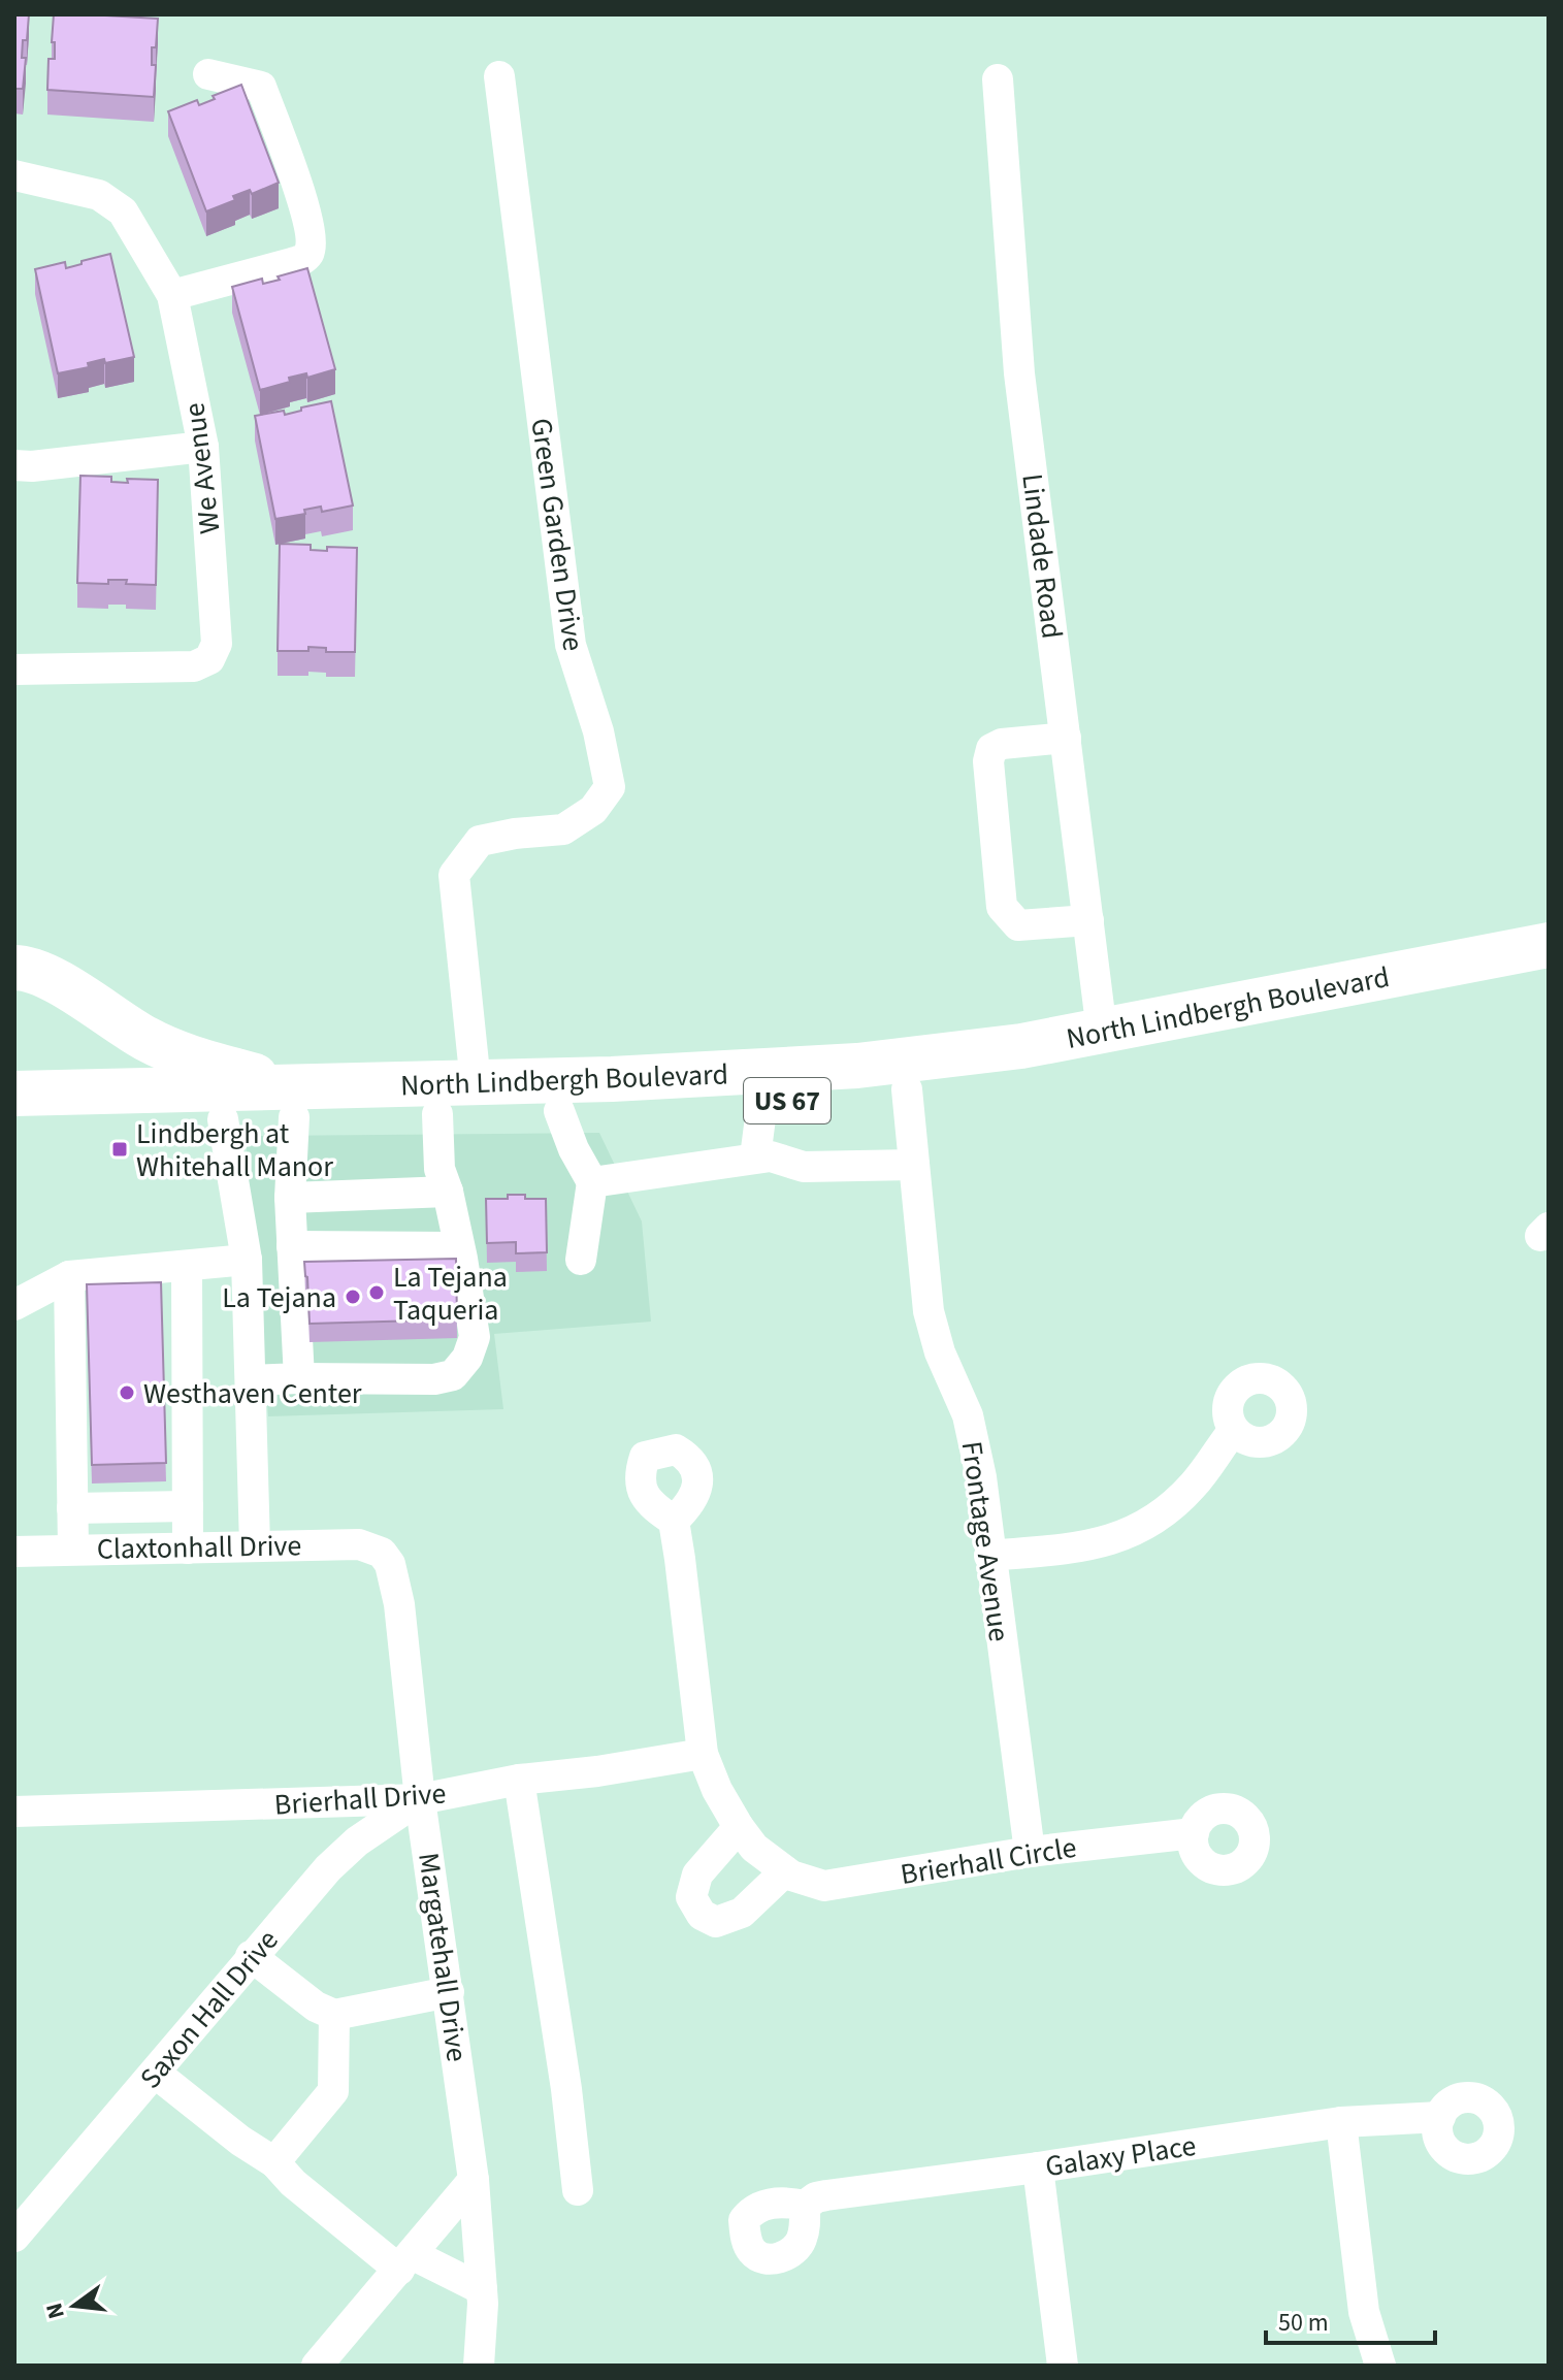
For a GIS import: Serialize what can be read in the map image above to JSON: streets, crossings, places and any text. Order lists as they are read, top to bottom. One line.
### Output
{"streets":{"highway":["North Lindbergh Boulevard","US 67"],"street":["We Avenue","Green Garden Drive","Lindade Road","Frontage Avenue","Claxtonhall Drive","Brierhall Drive","Brierhall Circle","Margatehall Drive","Saxon Hall Drive","Galaxy Place"]},"crossings":[["Green Garden Drive","North Lindbergh Boulevard"],["Lindade Road","North Lindbergh Boulevard"],["North Lindbergh Boulevard","Frontage Avenue"],["Frontage Avenue","Brierhall Circle"],["Claxtonhall Drive","Margatehall Drive"],["Brierhall Drive","Brierhall Circle"],["Brierhall Drive","Margatehall Drive"],["Brierhall Drive","Saxon Hall Drive"],["Margatehall Drive","Saxon Hall Drive"]],"places":{"transit":["Lindbergh at Whitehall Manor"],"other":["La Tejana Taqueria","La Tejana","Westhaven Center"]},"scale_bar":"50 m","north":"left"}
